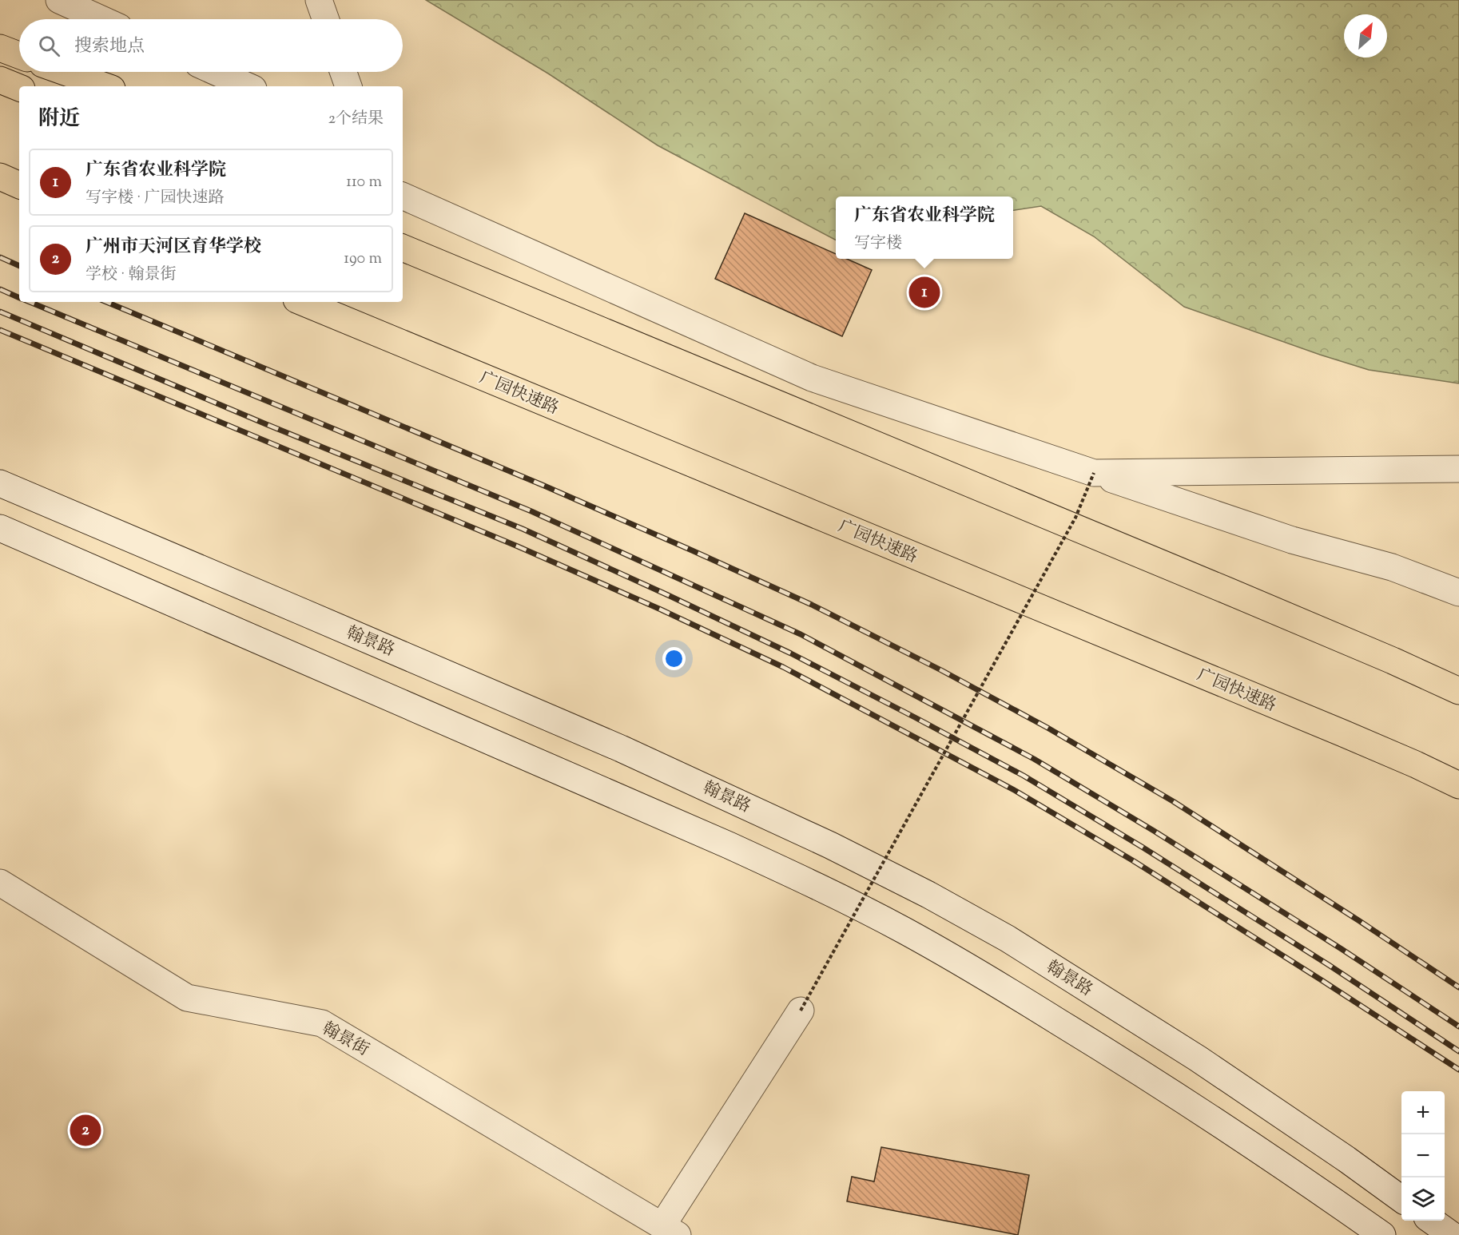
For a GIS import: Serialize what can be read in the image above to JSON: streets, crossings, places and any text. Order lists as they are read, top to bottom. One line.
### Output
{"streets":{"highway":["广园快速路"],"street":["翰景路","翰景街"]},"north":"top right","page":{"search":"搜索地点","heading":["附近","2个结果"],"list":[{"mark":"1","name":"广东省农业科学院","note":"写字楼 · 广园快速路","value":"110 m"},{"mark":"2","name":"广州市天河区育华学校","note":"学校 · 翰景街","value":"190 m"}],"popup":["广东省农业科学院","写字楼"],"pins":["1","2"],"map_buttons":["+","−"]}}
